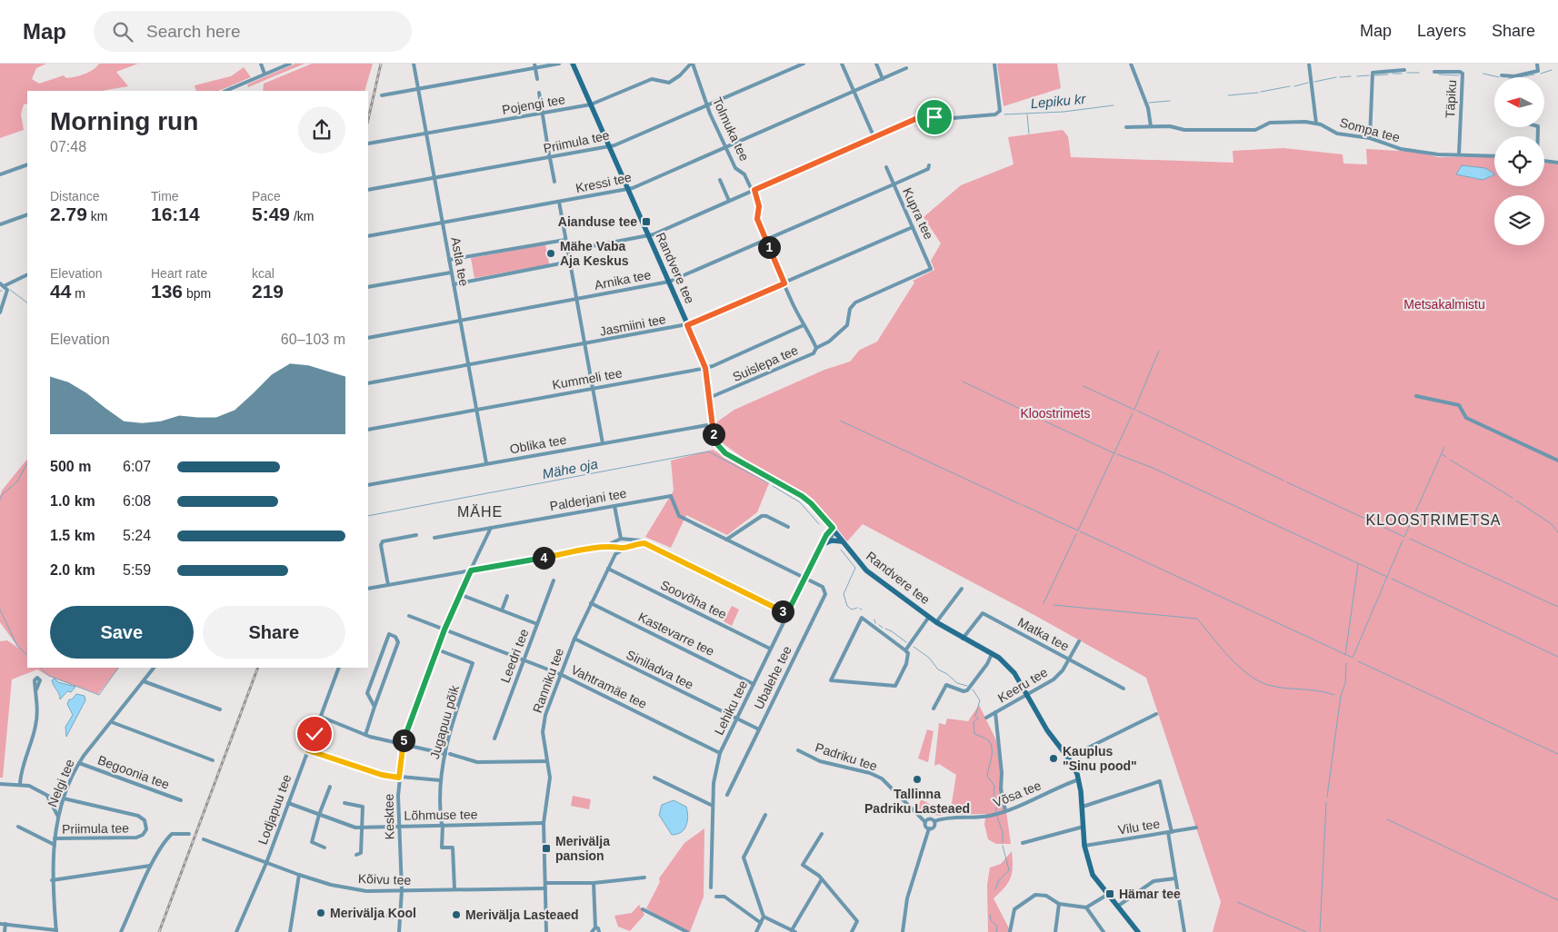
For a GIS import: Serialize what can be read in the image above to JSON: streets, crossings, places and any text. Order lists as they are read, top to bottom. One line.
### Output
{"streets":{"main road":["Randvere tee"],"street":["Täpiku","Pojengi tee","Tolmuka tee","Sompa tee","Priimula tee","Kressi tee","Kupra tee","Astla tee","Arnika tee","Jasmiini tee","Suislepa tee","Kummeli tee","Oblika tee","Palderjani tee","Soovõha tee","Kastevarre tee","Matka tee","Leedri tee","Siniladva tee","Ubalehe tee","Ranniku tee","Keeru tee","Vahtramäe tee","Lehiku tee","Jugapuu põik","Padriku tee","Begoonia tee","Nelgi tee","Võsa tee","Lodjapuu tee","Lõhmuse tee","Kesktee","Vilu tee","Kõivu tee"]},"crossings":[["Täpiku","Sompa tee"],["Pojengi tee","Tolmuka tee"],["Pojengi tee","Astla tee"],["Pojengi tee","Randvere tee"],["Tolmuka tee","Priimula tee"],["Tolmuka tee","Kressi tee"],["Tolmuka tee","Arnika tee"],["Tolmuka tee","Jasmiini tee"],["Tolmuka tee","Suislepa tee"],["Tolmuka tee","Kummeli tee"],["Priimula tee","Astla tee"],["Priimula tee","Randvere tee"],["Priimula tee","Nelgi tee"],["Kressi tee","Astla tee"],["Kressi tee","Randvere tee"],["Kupra tee","Arnika tee"],["Kupra tee","Jasmiini tee"],["Kupra tee","Suislepa tee"],["Astla tee","Arnika tee"],["Astla tee","Jasmiini tee"],["Astla tee","Kummeli tee"],["Astla tee","Oblika tee"],["Randvere tee","Arnika tee"],["Randvere tee","Jasmiini tee"],["Randvere tee","Suislepa tee"],["Randvere tee","Kummeli tee"],["Randvere tee","Oblika tee"],["Randvere tee","Matka tee"],["Randvere tee","Keeru tee"],["Randvere tee","Lehiku tee"],["Randvere tee","Võsa tee"],["Randvere tee","Vilu tee"],["Palderjani tee","Ubalehe tee"],["Palderjani tee","Lehiku tee"],["Palderjani tee","Kesktee"],["Soovõha tee","Ranniku tee"],["Soovõha tee","Lehiku tee"],["Kastevarre tee","Ranniku tee"],["Kastevarre tee","Lehiku tee"],["Matka tee","Keeru tee"],["Leedri tee","Vahtramäe tee"],["Siniladva tee","Ranniku tee"],["Siniladva tee","Lehiku tee"],["Ubalehe tee","Lehiku tee"],["Ranniku tee","Vahtramäe tee"],["Ranniku tee","Lõhmuse tee"],["Ranniku tee","Kõivu tee"],["Vahtramäe tee","Lehiku tee"],["Vahtramäe tee","Kesktee"],["Jugapuu põik","Lõhmuse tee"],["Jugapuu põik","Kesktee"],["Jugapuu põik","Kõivu tee"],["Padriku tee","Võsa tee"],["Begoonia tee","Nelgi tee"],["Lodjapuu tee","Lõhmuse tee"],["Lodjapuu tee","Kõivu tee"],["Lõhmuse tee","Kesktee"],["Kesktee","Kõivu tee"]],"districts":["MÄHE","KLOOSTRIMETSA"],"water":["Lepiku kr","Mähe oja"],"parks":["Metsakalmistu","Kloostrimets"],"places":{"transit":["Aianduse tee","Merivälja pansion","Hämar tee"],"other":["Mähe Vaba Aja Keskus","Kauplus \"Sinu pood\"","Tallinna Padriku Lasteaed","Merivälja Kool","Merivälja Lasteaed"]},"north":"left","page":{"header":"Map","search":"Search here","nav":["Map","Layers","Share"],"heading":["Morning run","07:48"],"stats":[["Distance","2.79 km"],["Time","16:14"],["Pace","5:49 /km"],["Elevation","44 m"],["Heart rate","136 bpm"],["kcal","219"]],"pins":["1","2","4","3","5"],"chart":["Elevation","60–103 m"],"list":[{"name":"500 m","note":"6:07"},{"name":"1.0 km","note":"6:08"},{"name":"1.5 km","note":"5:24"},{"name":"2.0 km","note":"5:59"}],"buttons":["Save","Share"]}}
